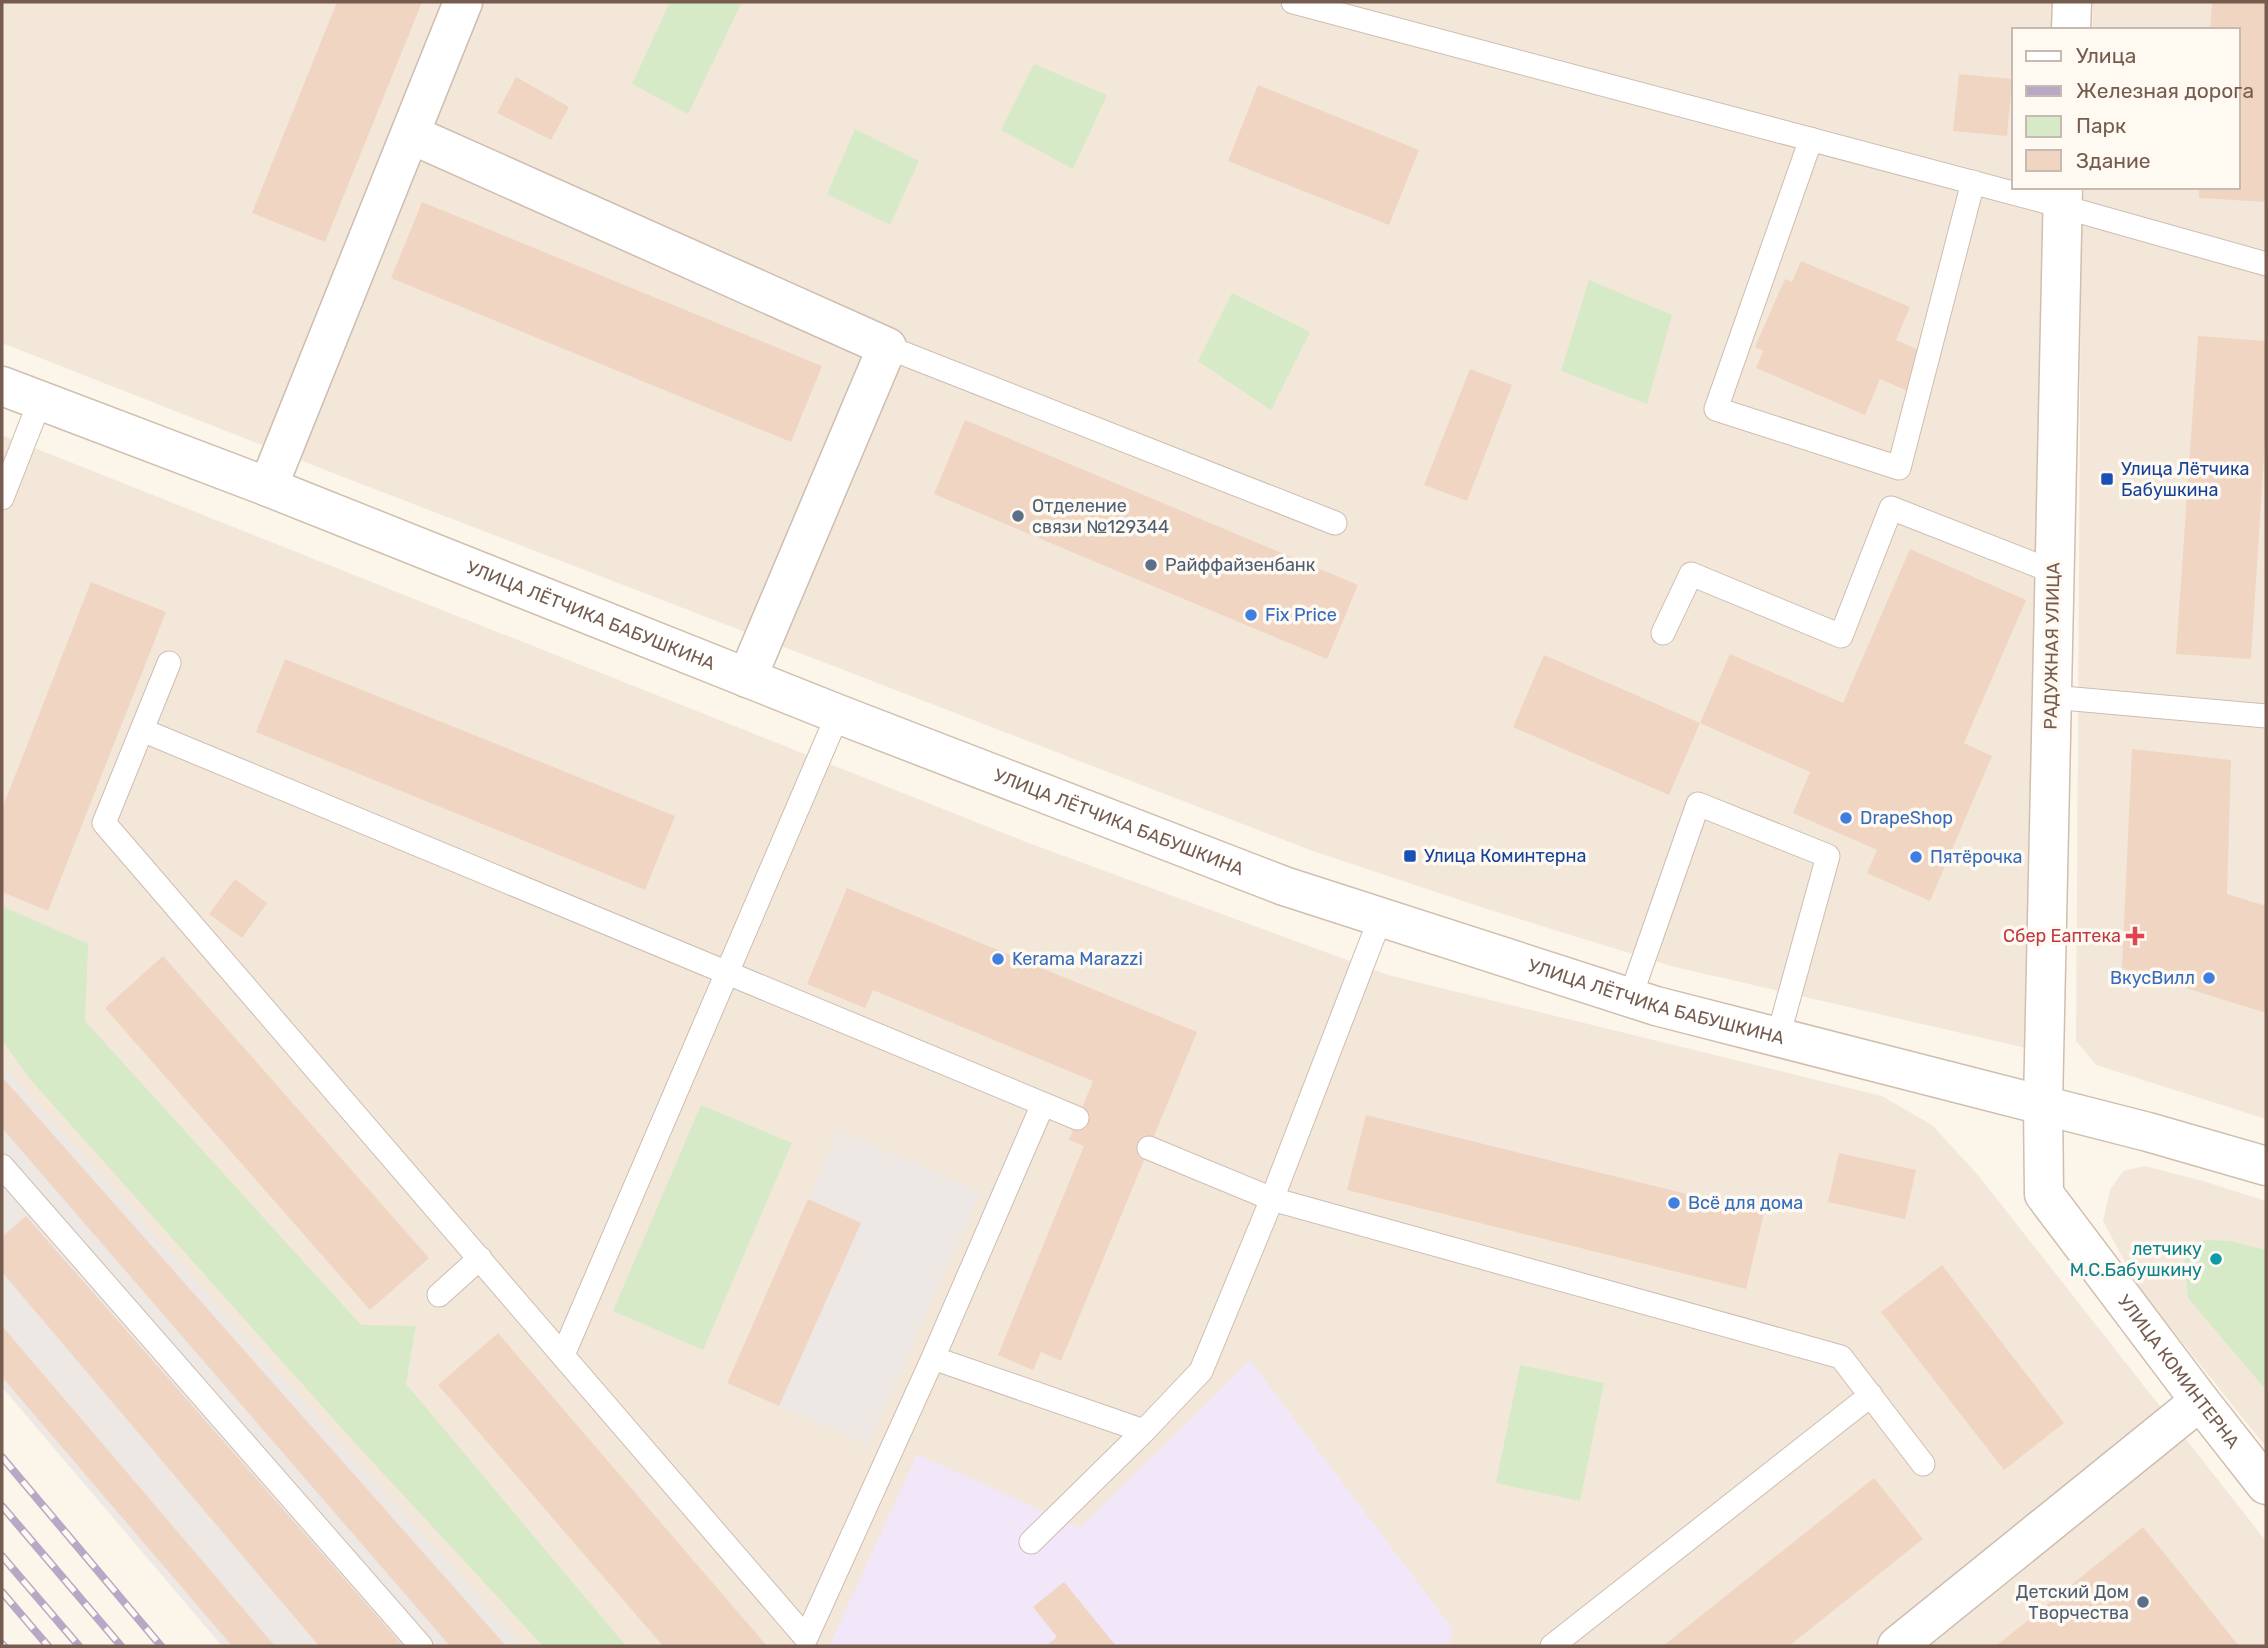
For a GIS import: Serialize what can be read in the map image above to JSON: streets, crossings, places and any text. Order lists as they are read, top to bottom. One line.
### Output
{"streets":{"street":["УЛИЦА ЛЁТЧИКА БАБУШКИНА","РАДУЖНАЯ УЛИЦА","УЛИЦА КОМИНТЕРНА"]},"crossings":[["УЛИЦА ЛЁТЧИКА БАБУШКИНА","РАДУЖНАЯ УЛИЦА"],["УЛИЦА ЛЁТЧИКА БАБУШКИНА","УЛИЦА КОМИНТЕРНА"],["РАДУЖНАЯ УЛИЦА","УЛИЦА КОМИНТЕРНА"]],"places":{"transit":["Улица Лётчика Бабушкина","Улица Коминтерна"],"other":["Отделение связи №129344","Райффайзенбанк","Fix Price","DrapeShop","Пятёрочка","Kerama Marazzi","ВкусВилл","Всё для дома","летчику М.С.Бабушкину","Детский Дом Творчества"],"health":["Сбер Еаптека"]},"legend":["Улица","Железная дорога","Парк","Здание"]}
